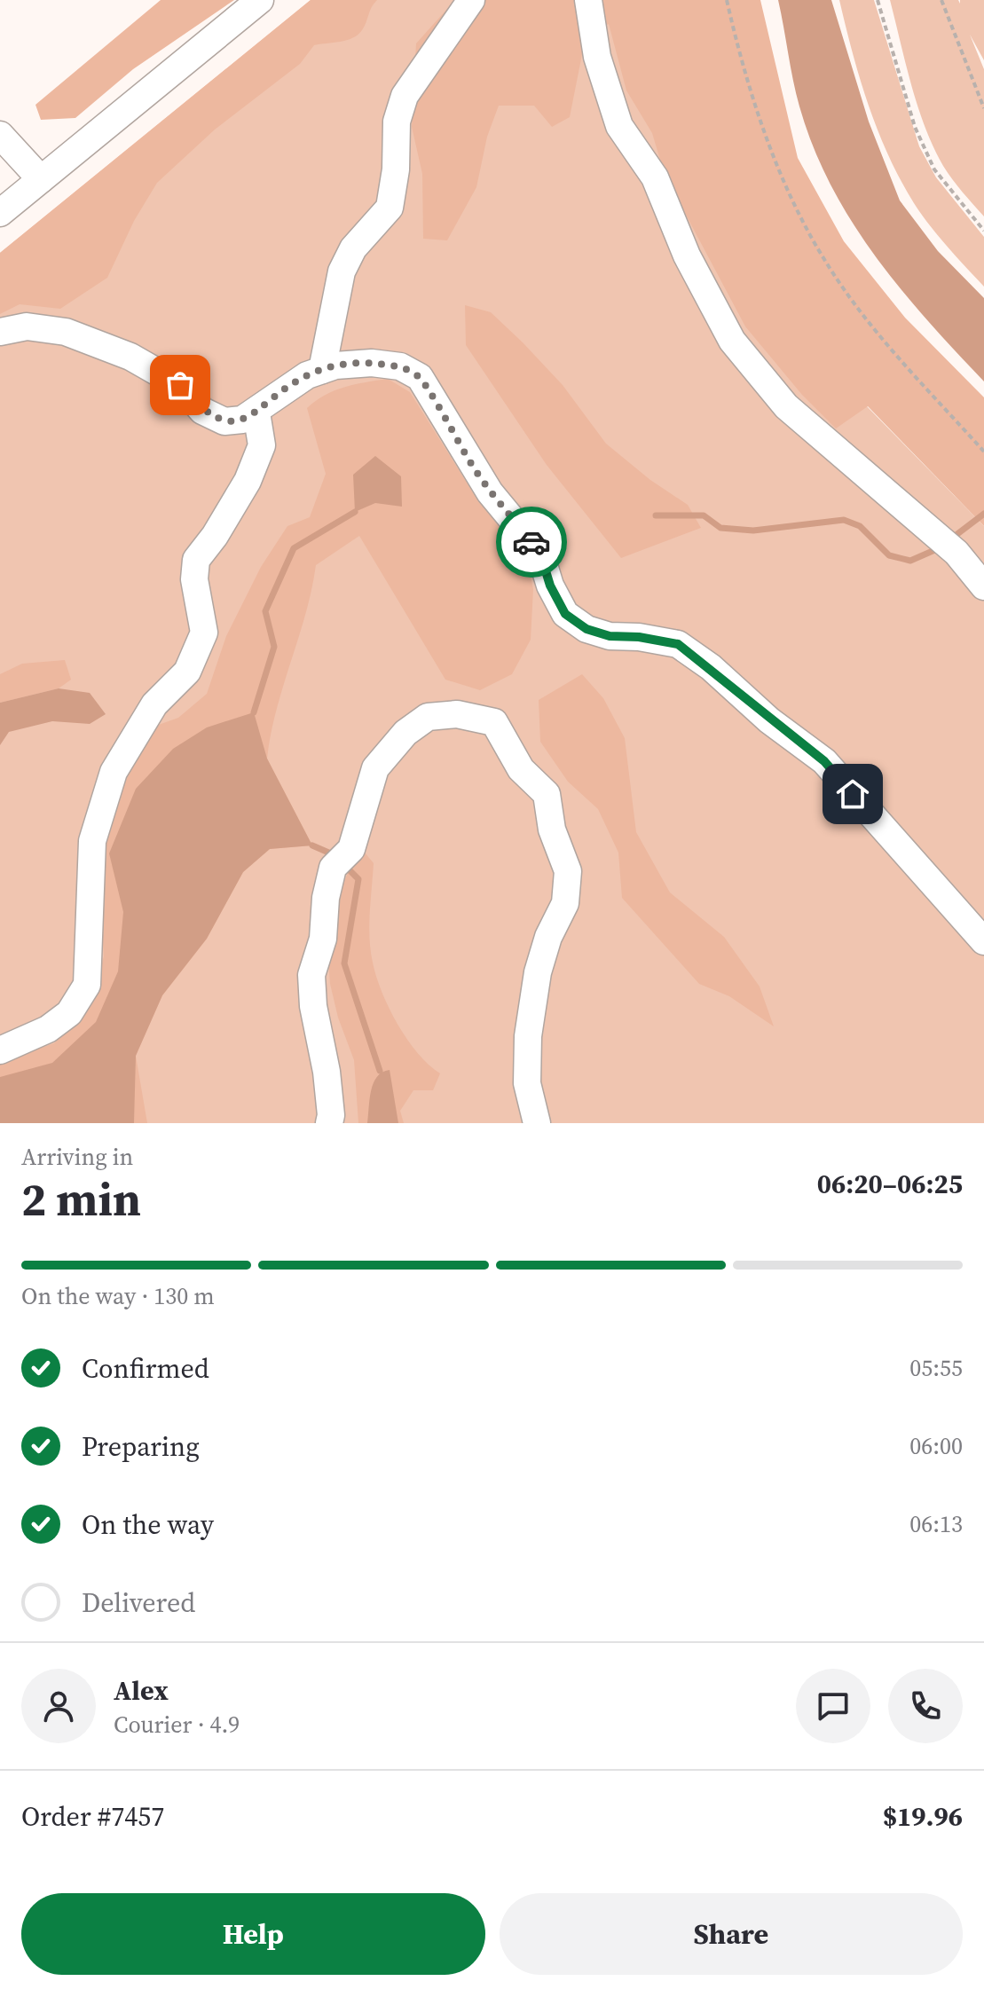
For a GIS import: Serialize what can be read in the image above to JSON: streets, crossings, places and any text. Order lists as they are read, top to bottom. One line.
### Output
{"page":{"heading":["2 min","Arriving in","06:20–06:25"],"panel":["Alex","Courier · 4.9","Order #7457","$19.96"],"bar":"On the way · 130 m","list":[["Confirmed","05:55"],["Preparing","06:00"],["On the way","06:13"],"Delivered"],"buttons":["Help","Share"]}}
